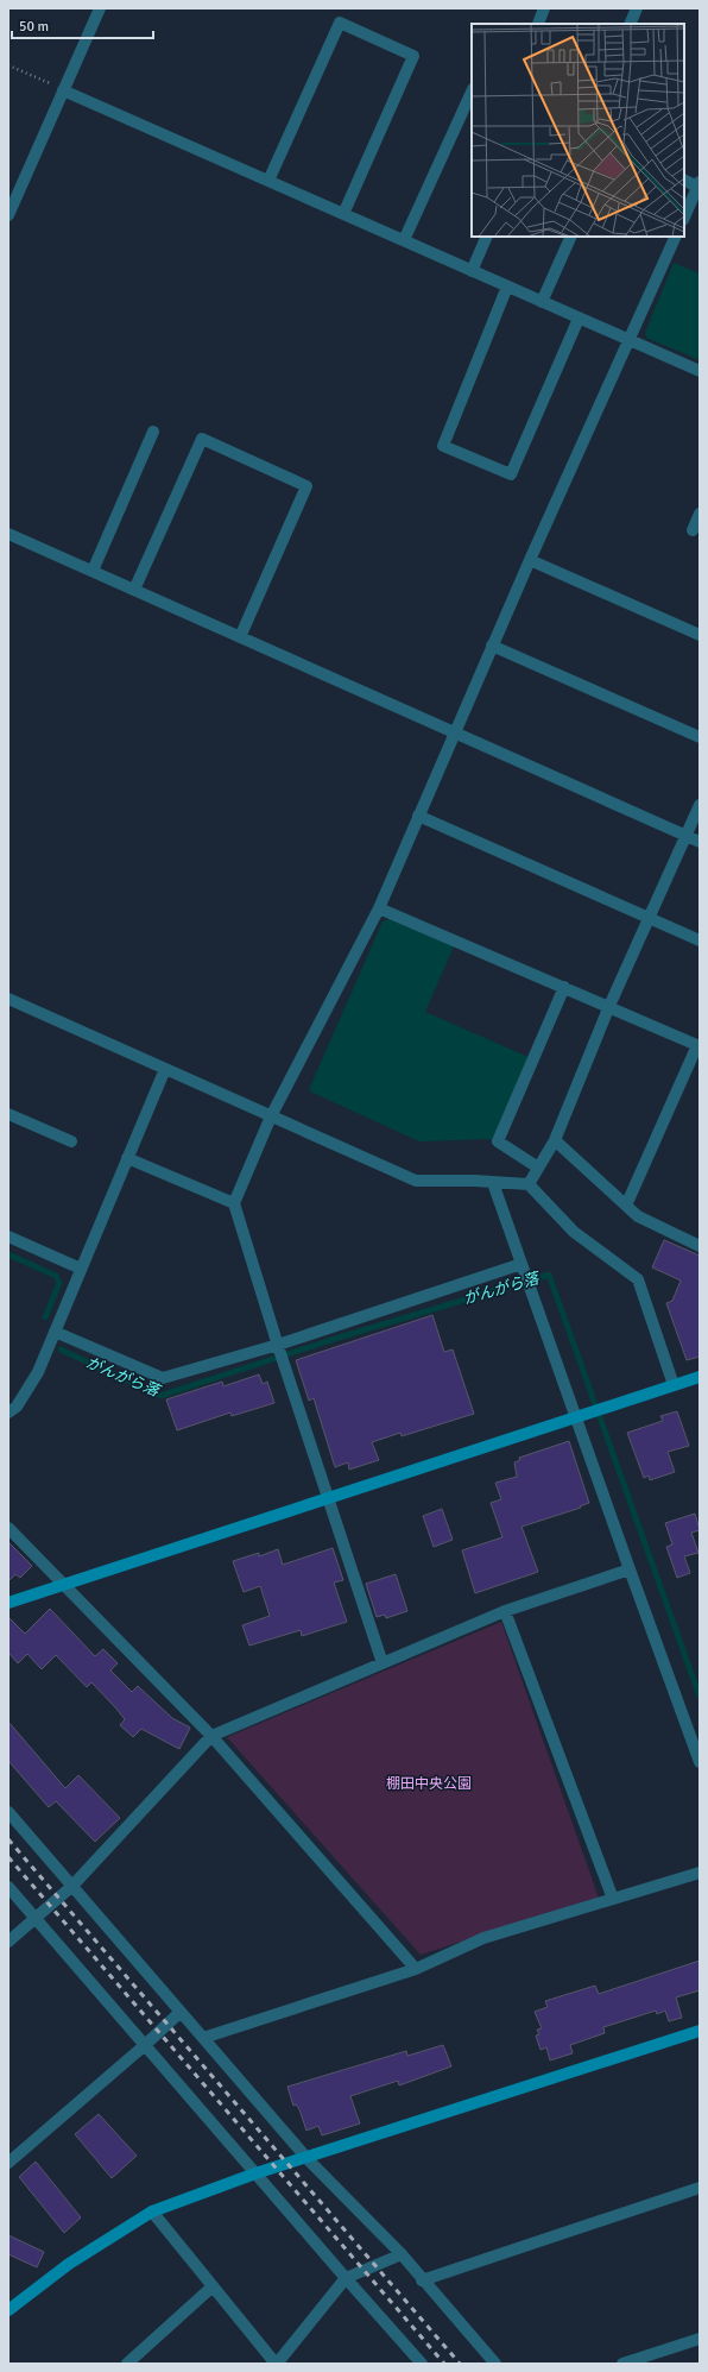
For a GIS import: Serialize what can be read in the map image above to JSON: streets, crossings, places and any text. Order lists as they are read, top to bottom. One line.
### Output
{"water":["がんがら落"],"parks":["棚田中央公園"],"scale_bar":"50 m"}
